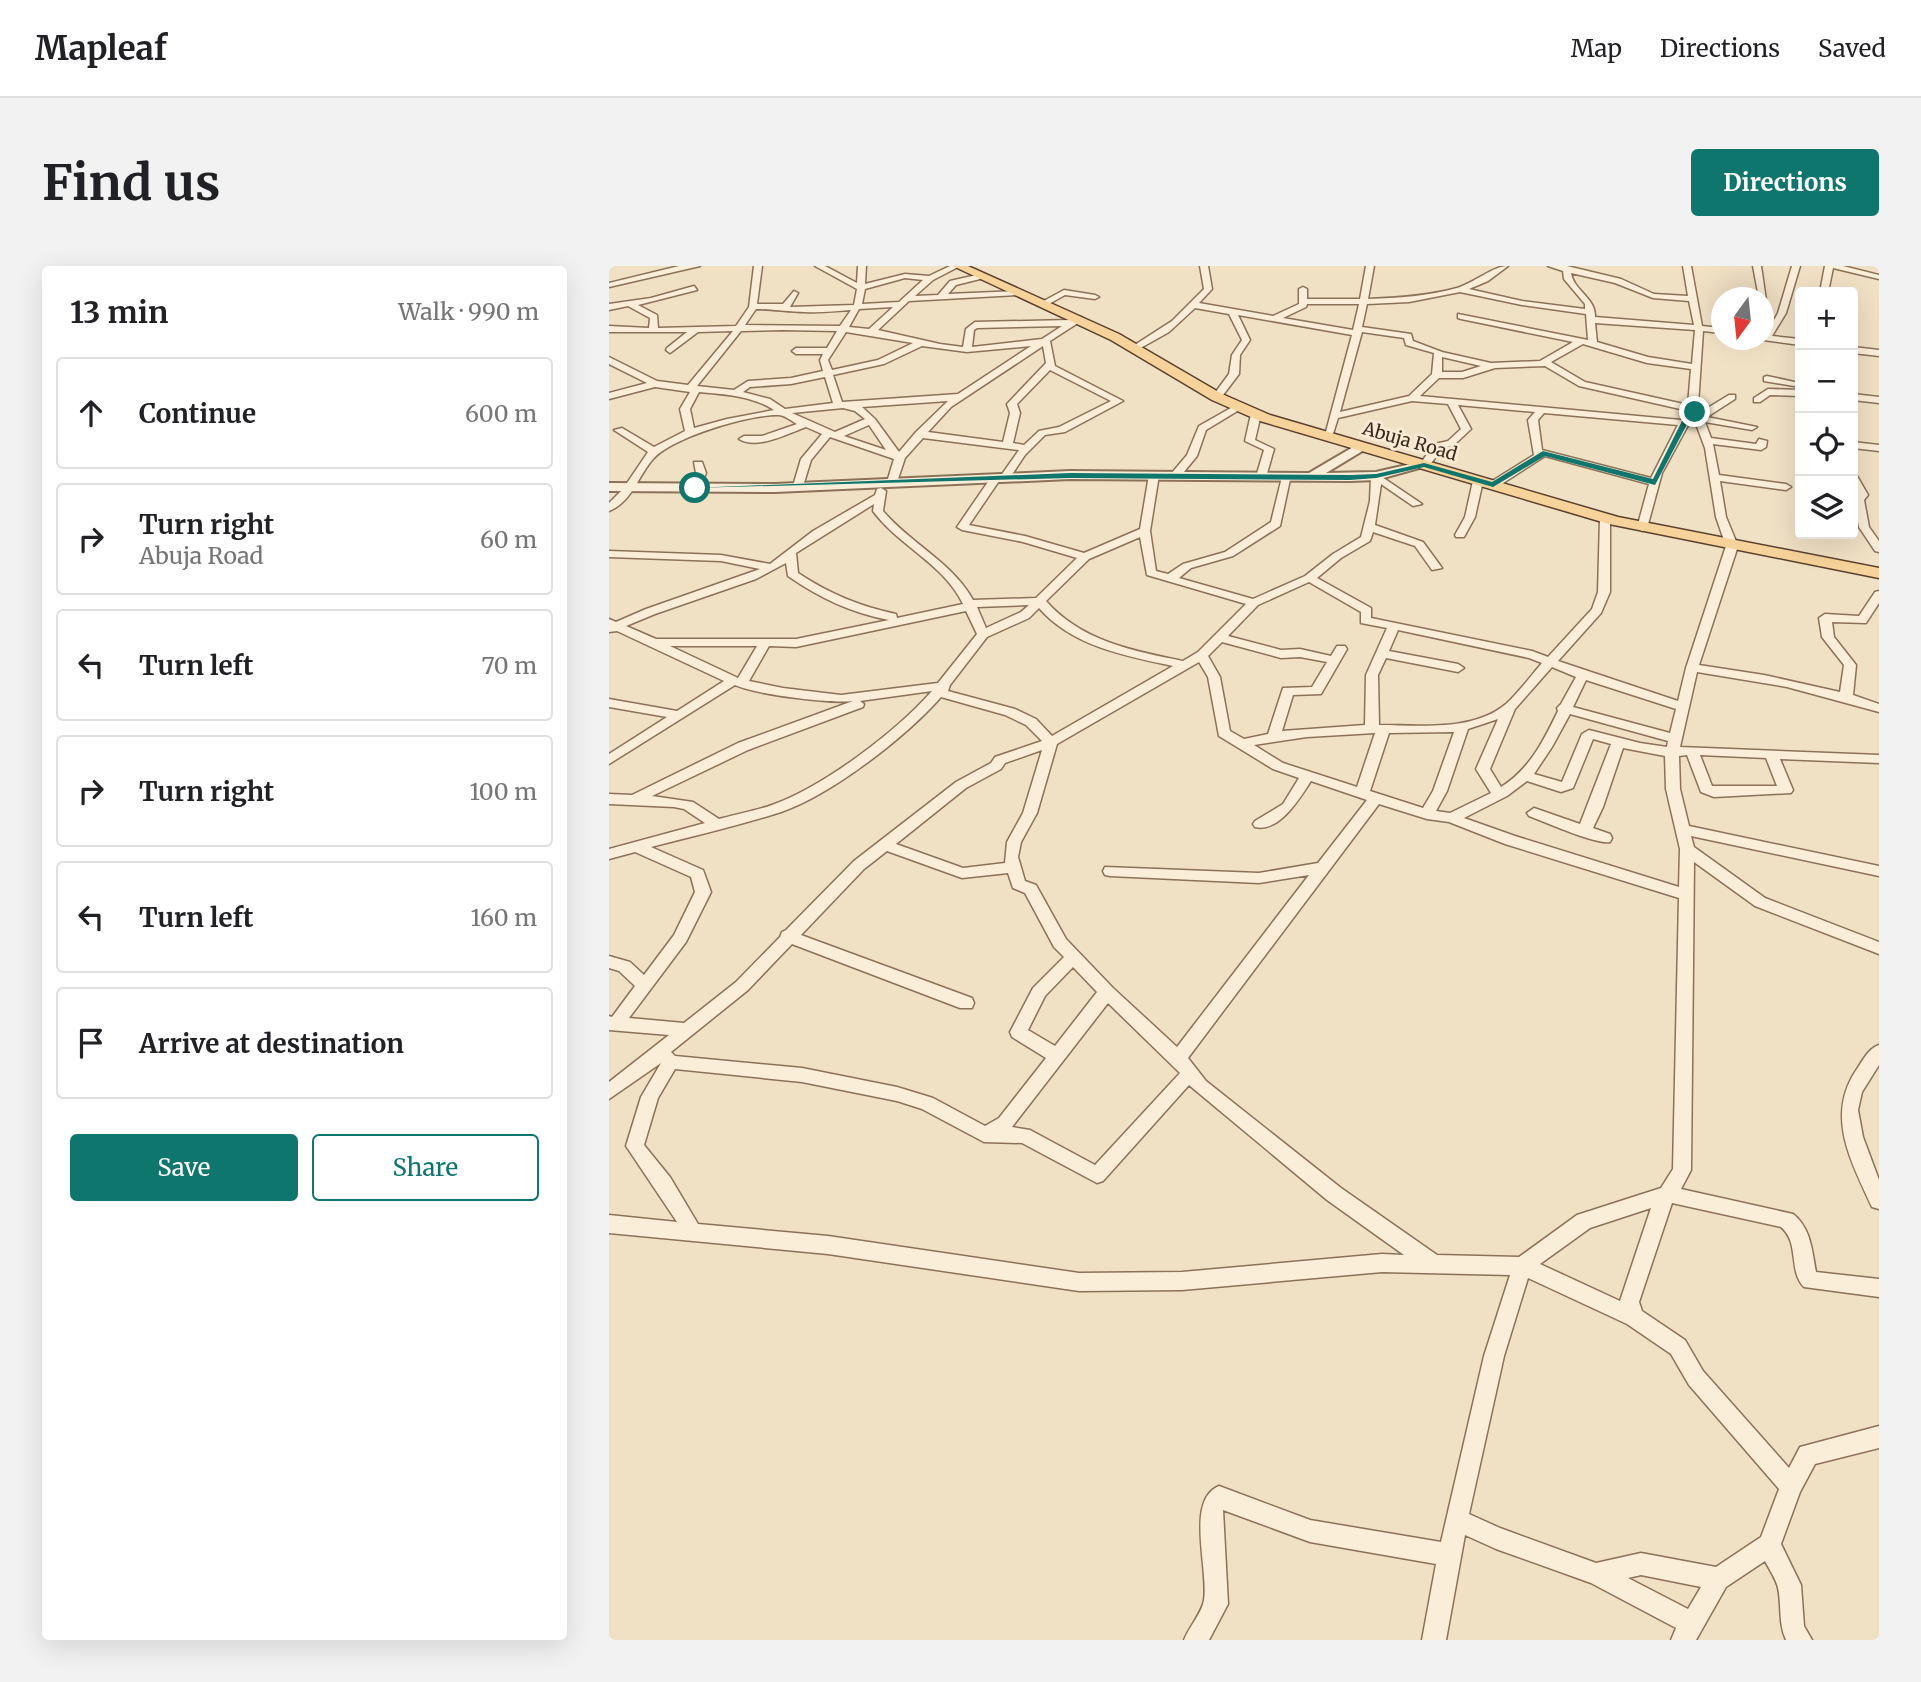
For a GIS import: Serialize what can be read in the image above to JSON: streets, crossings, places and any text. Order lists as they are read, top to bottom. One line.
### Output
{"streets":{"main road":["Abuja Road"]},"north":"bottom","page":{"header":"Mapleaf","nav":["Map","Directions","Saved"],"buttons":["Directions",["Save","Share"]],"title":"Find us","heading":["13 min","Walk · 990 m"],"map_buttons":["+","−"],"list":[["Continue","600 m"],["Turn right","Abuja Road","60 m"],["Turn left","70 m"],["Turn right","100 m"],["Turn left","160 m"],"Arrive at destination"]}}
